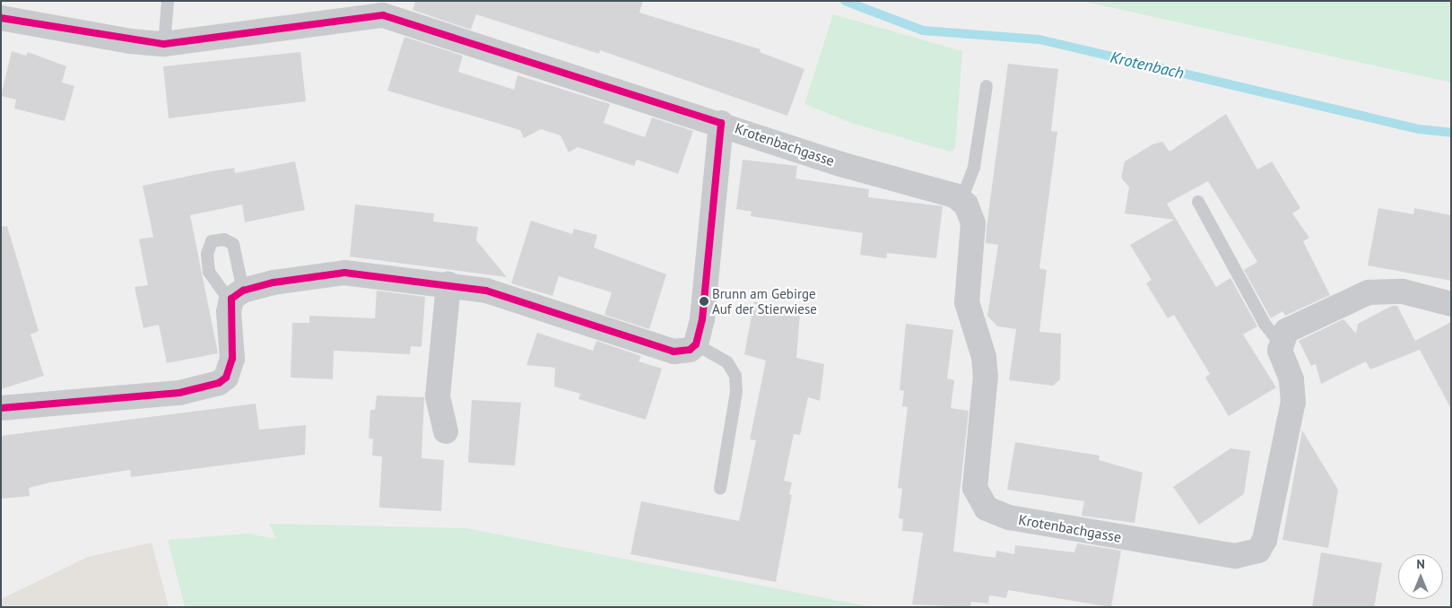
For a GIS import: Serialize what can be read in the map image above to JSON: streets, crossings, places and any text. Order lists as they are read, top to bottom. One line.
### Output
{"streets":{"street":["Krotenbachgasse"]},"water":["Krotenbach"],"places":["Brunn am Gebirge Auf der Stierwiese"],"north":"top"}
